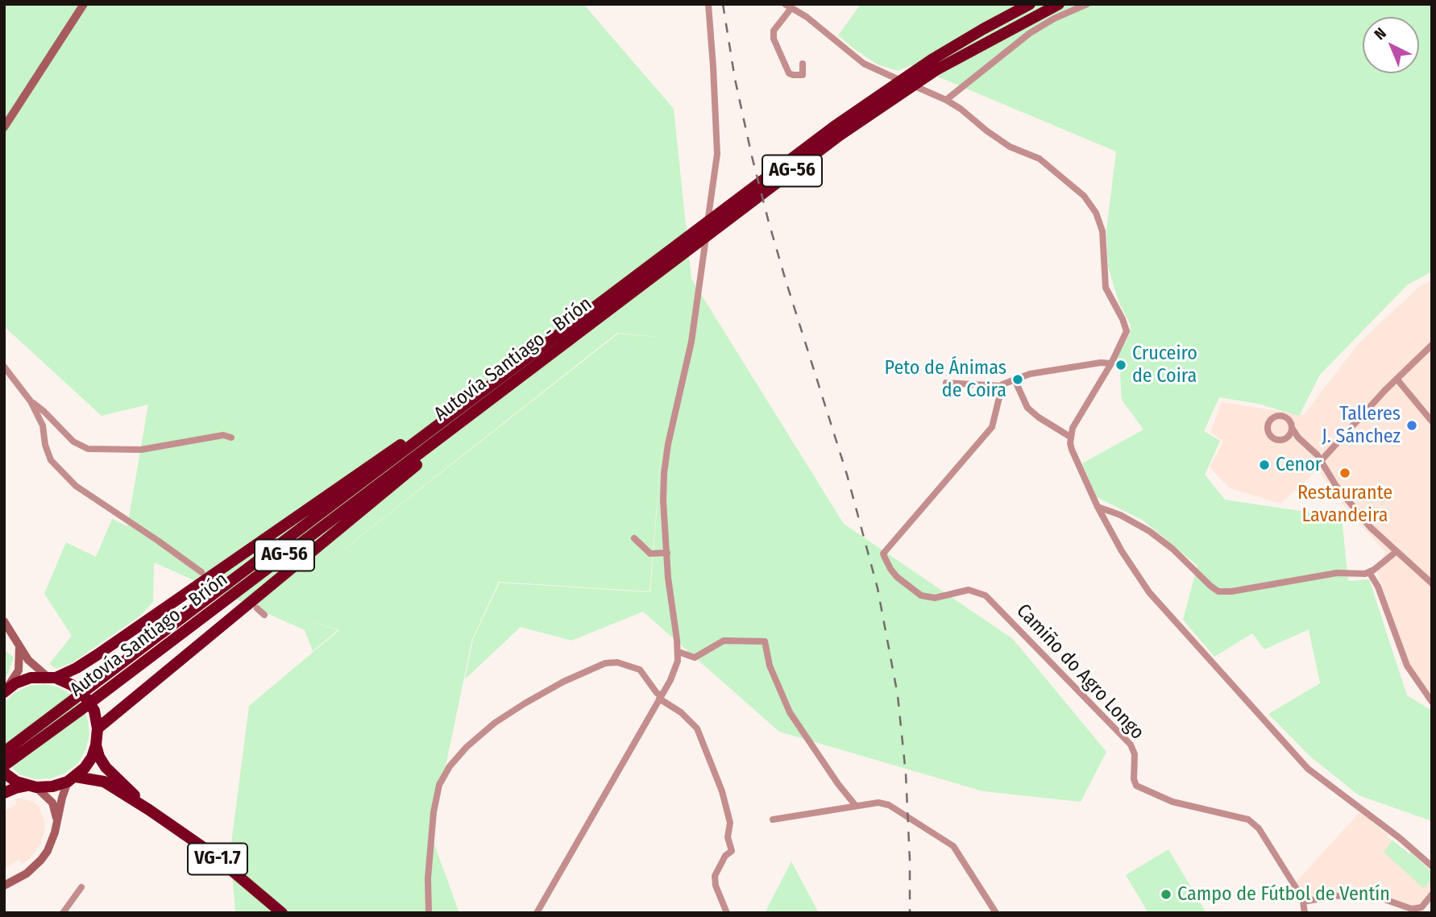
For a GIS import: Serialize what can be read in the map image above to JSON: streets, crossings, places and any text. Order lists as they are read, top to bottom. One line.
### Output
{"streets":{"highway":["AG-56","Autovía Santiago - Brión","VG-1.7"],"street":["Camiño do Agro Longo"]},"places":["Cruceiro de Coira","Peto de Ánimas de Coira","Talleres J. Sánchez","Cenor","Restaurante Lavandeira","Campo de Fútbol de Ventín"],"north":"top left"}
